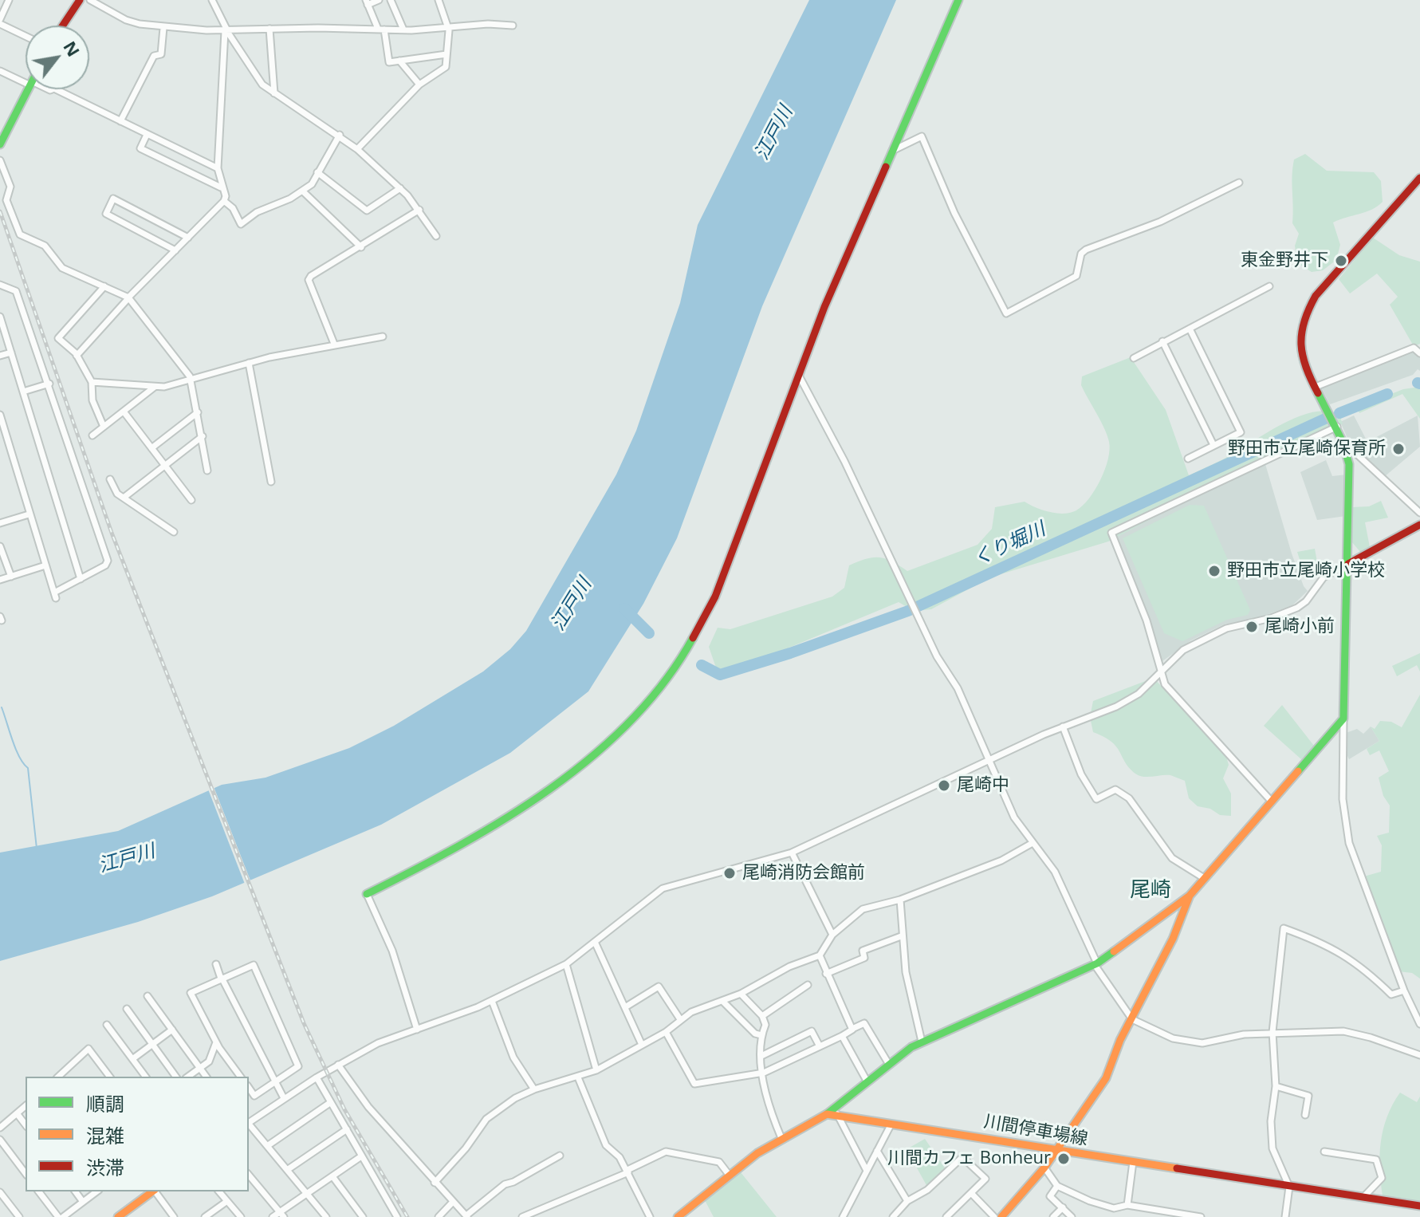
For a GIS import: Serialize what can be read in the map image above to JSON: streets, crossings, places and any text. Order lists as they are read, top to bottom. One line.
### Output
{"streets":{"street":["川間停車場線"]},"districts":["尾崎"],"water":["江戸川","くり堀川"],"places":["東金野井下","野田市立尾崎保育所","野田市立尾崎小学校","尾崎小前","尾崎中","尾崎消防会館前","川間カフェ Bonheur"],"legend":["順調","混雑","渋滞"],"north":"top right"}
